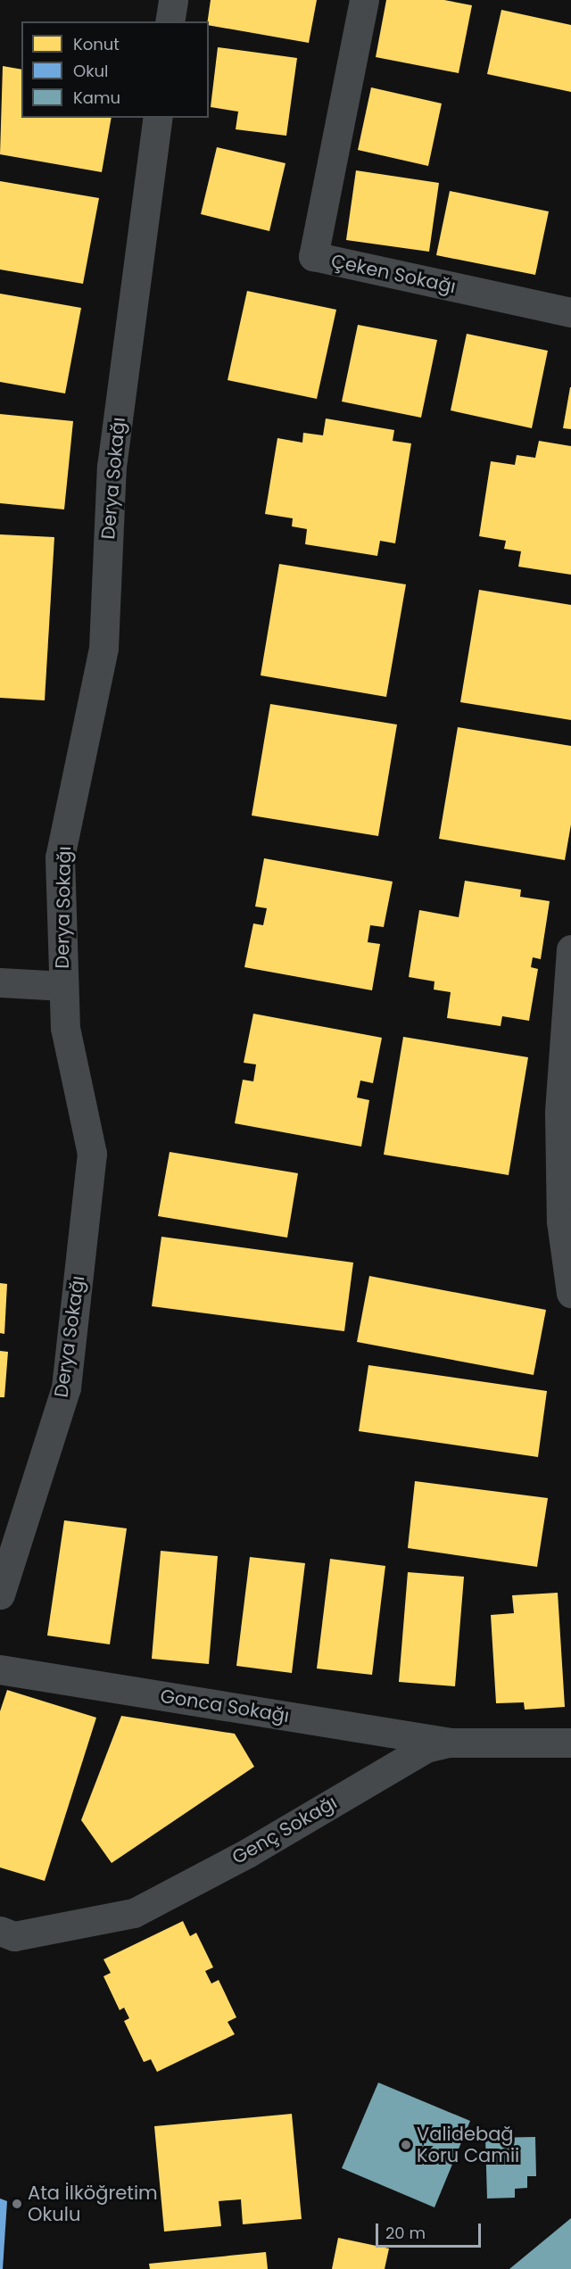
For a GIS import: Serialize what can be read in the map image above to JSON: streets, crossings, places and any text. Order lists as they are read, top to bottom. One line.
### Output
{"streets":{"street":["Çeken Sokağı","Derya Sokağı","Gonca Sokağı","Genç Sokağı"]},"crossings":[["Gonca Sokağı","Genç Sokağı"]],"places":["Validebağ Koru Camii","Ata İlköğretim Okulu"],"legend":["Konut","Okul","Kamu"],"scale_bar":"20 m"}
